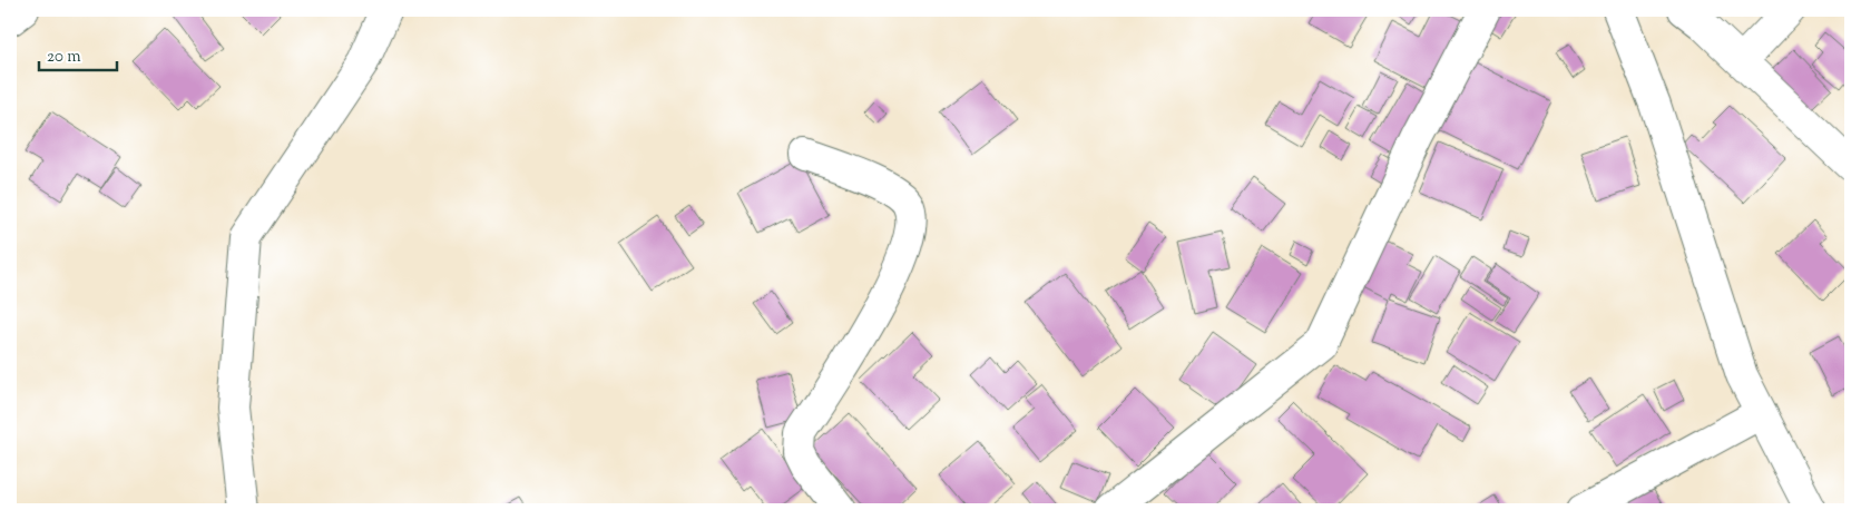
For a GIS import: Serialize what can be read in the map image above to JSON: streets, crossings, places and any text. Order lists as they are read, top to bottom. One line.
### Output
{"scale_bar":"20 m"}
